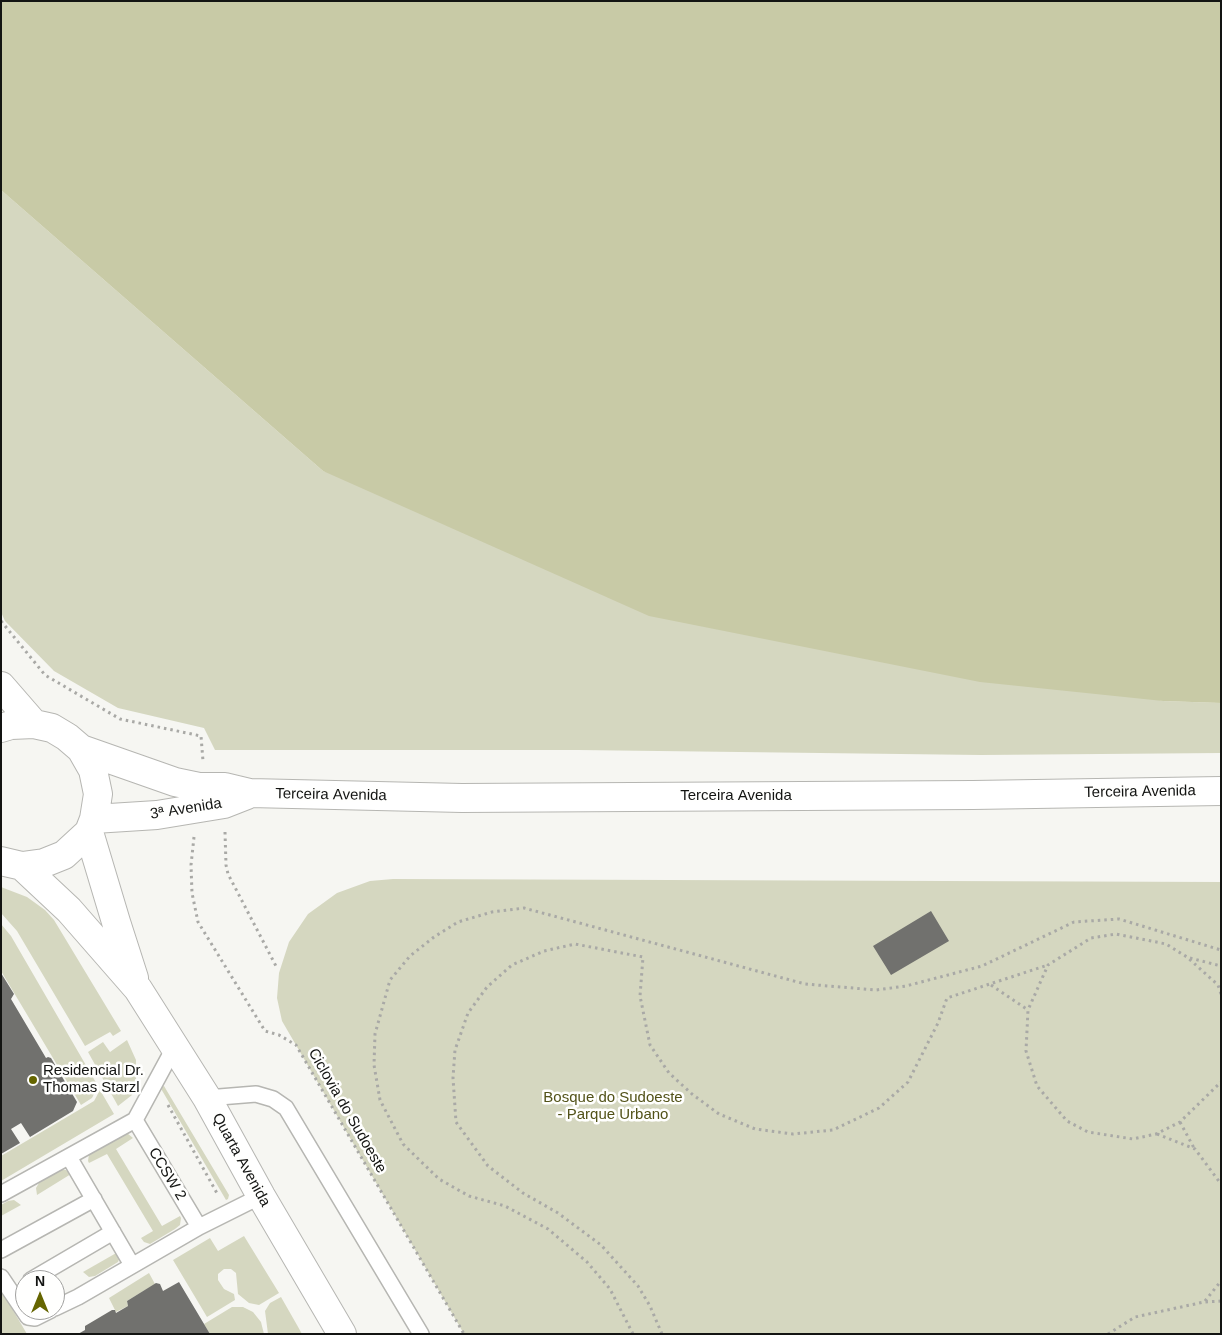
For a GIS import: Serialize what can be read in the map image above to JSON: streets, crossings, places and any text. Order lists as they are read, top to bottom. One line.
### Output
{"streets":{"street":["Terceira Avenida","3ª Avenida","Quarta Avenida"],"lane":["CCSW 2"],"path":["Ciclovia do Sudoeste"]},"crossings":[["Terceira Avenida","3ª Avenida"],["3ª Avenida","Ciclovia do Sudoeste"],["3ª Avenida","Quarta Avenida"]],"parks":["Bosque do Sudoeste - Parque Urbano"],"places":["Residencial Dr. Thomas Starzl"],"north":"top"}
